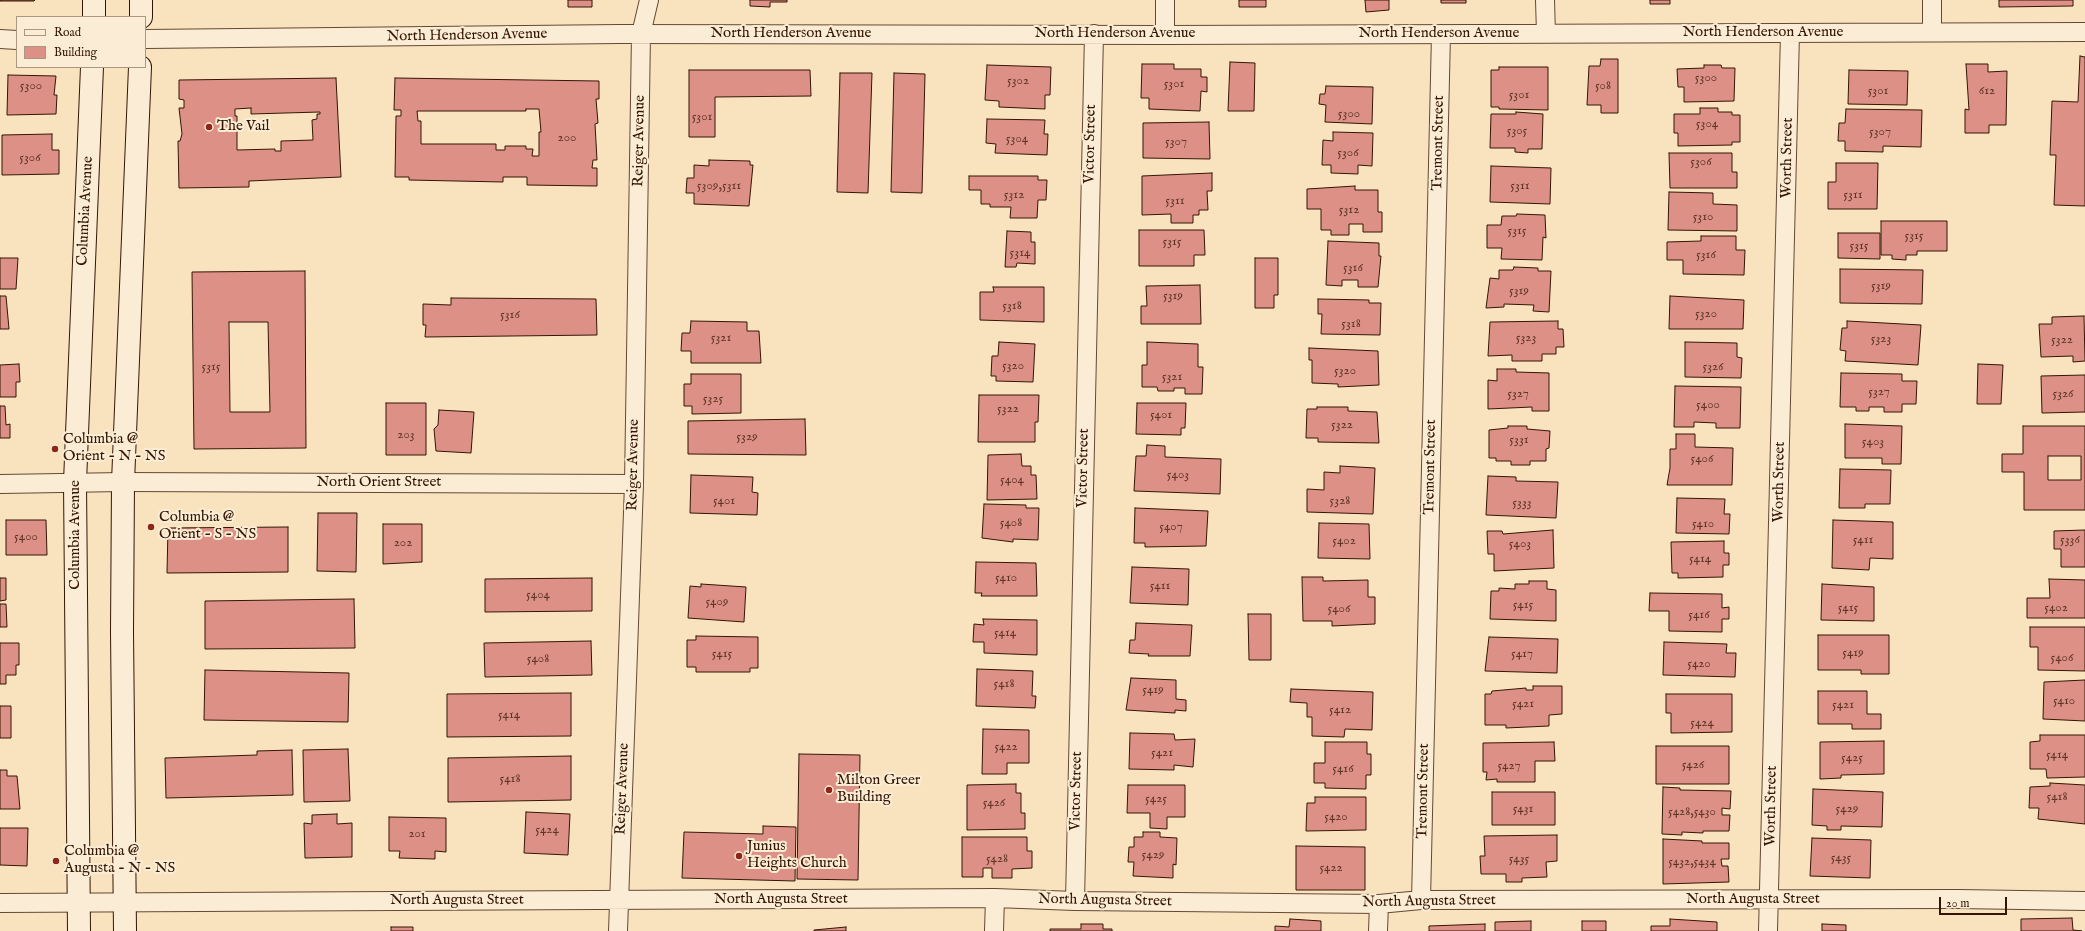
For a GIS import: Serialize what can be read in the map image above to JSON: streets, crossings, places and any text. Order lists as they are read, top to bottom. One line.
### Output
{"streets":{"main road":["Columbia Avenue"],"street":["North Henderson Avenue","Reiger Avenue","Tremont Street","Victor Street","Worth Street","North Orient Street","North Augusta Street"]},"crossings":[["North Henderson Avenue","Reiger Avenue"],["North Henderson Avenue","Tremont Street"],["North Henderson Avenue","Victor Street"],["North Henderson Avenue","Worth Street"],["Reiger Avenue","North Orient Street"],["Reiger Avenue","North Augusta Street"],["Tremont Street","North Augusta Street"],["Victor Street","North Augusta Street"],["Worth Street","North Augusta Street"],["Columbia Avenue","North Orient Street"],["Columbia Avenue","North Augusta Street"]],"places":["The Vail","Columbia @ Orient - N - NS","Columbia @ Orient - S - NS","Milton Greer Building","Junius Heights Church","Columbia @ Augusta - N - NS"],"house_numbers":["5300","5302","5301","5300","508","5301","612","5301","5300","5301","5304","5305","5307","200","5304","5307","5306","5306","5306","5309,5311","5311","5312","5311","5311","5312","5310","5315","5315","5315","5315","5314","5316","5316","5319","5319","5319","5318","5320","5316","5318","5321","5323","5323","5322","5320","5315","5326","5320","5321","5327","5327","5326","5325","5400","5322","5401","5322","203","5329","5331","5403","5406","5403","5404","5401","5328","5333","5408","5410","5407","5400","5411","5336","5402","202","5403","5414","5410","5411","5404","5409","5415","5415","5402","5406","5416","5414","5419","5415","5417","5406","5408","5420","5418","5419","5410","5421","5421","5412","5414","5424","5422","5421","5414","5425","5426","5427","5416","5418","5418","5425","5426","5431","5429","5428,5430","5420","5424","201","5429","5435","5428","5435","5432,5434","5422"],"legend":["Road","Building"],"scale_bar":"20 m"}
